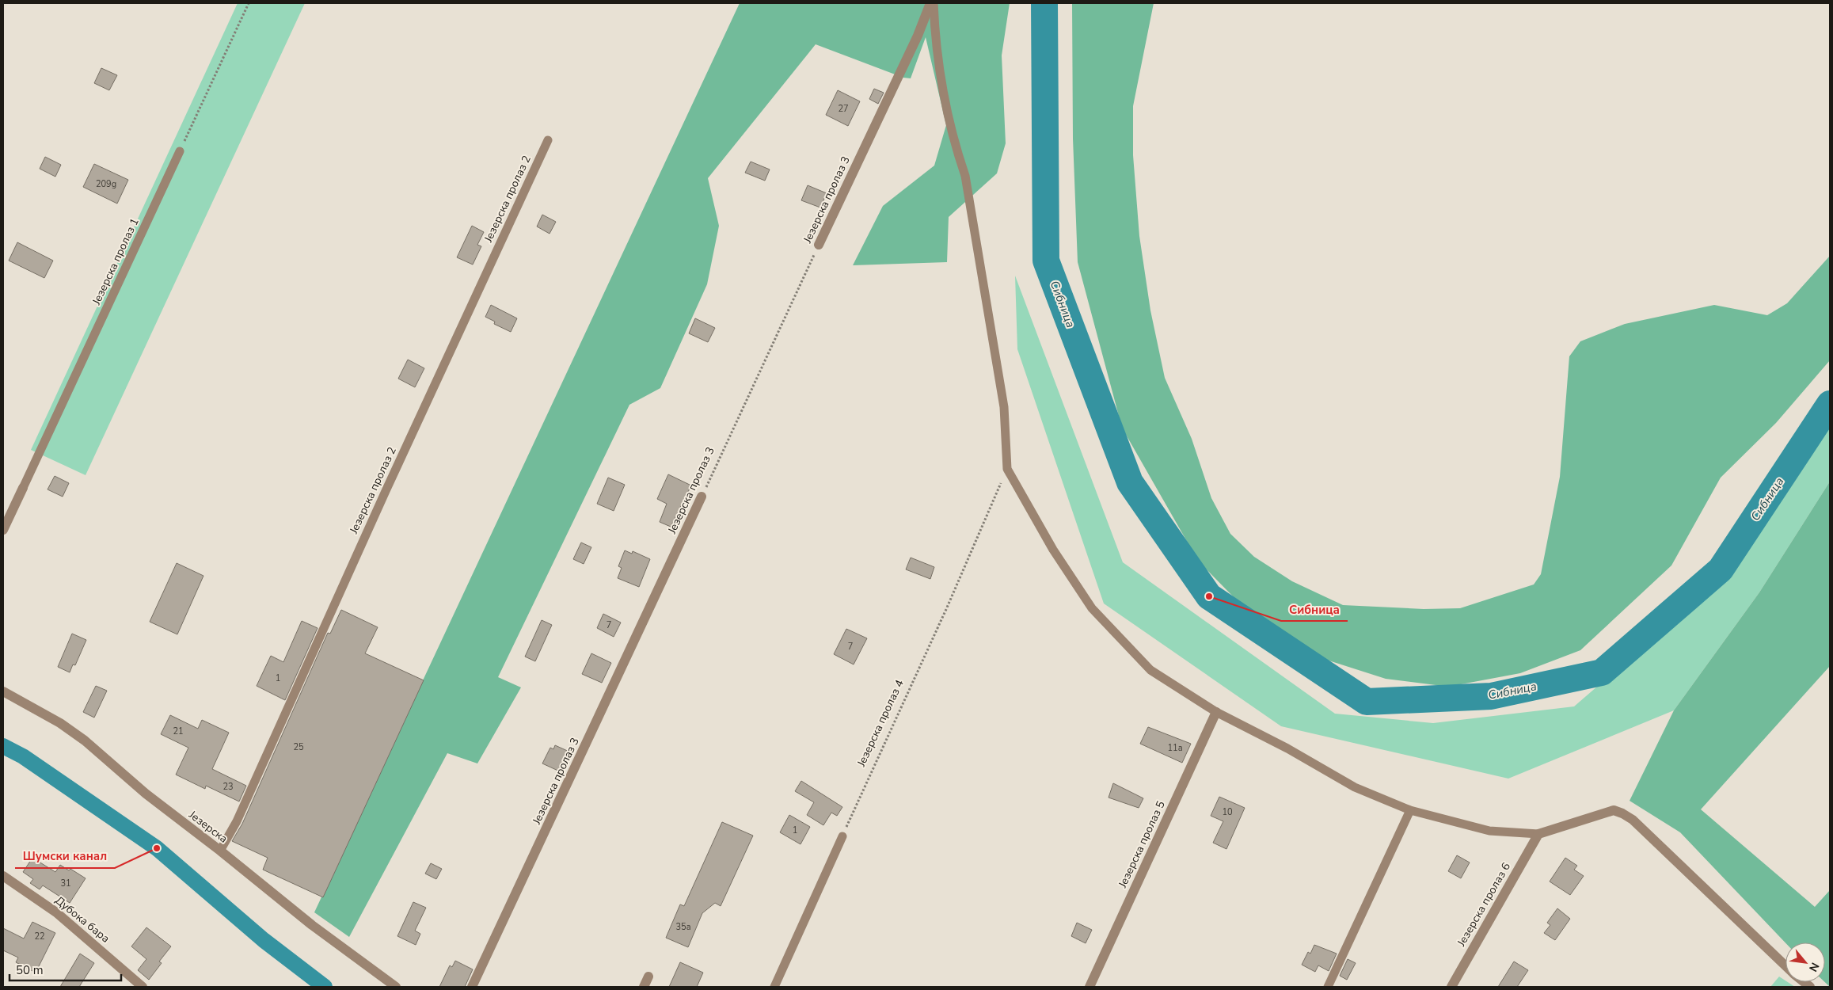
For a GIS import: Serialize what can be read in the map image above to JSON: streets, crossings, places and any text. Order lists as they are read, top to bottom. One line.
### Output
{"streets":{"street":["Језерска пролаз 3","Језерска пролаз 1","Језерска","Језерска пролаз 5","Језерска пролаз 6","Дубока бара"],"lane":["Језерска пролаз 2"],"path":["Језерска пролаз 4"]},"crossings":[["Језерска пролаз 2","Језерска"]],"water":["Сибница"],"places":["Сибница","Шумски канал"],"house_numbers":["27","209g","7","7","1","21","25","11a","23","10","1","31","35a","22"],"scale_bar":"50 m","north":"bottom right"}
